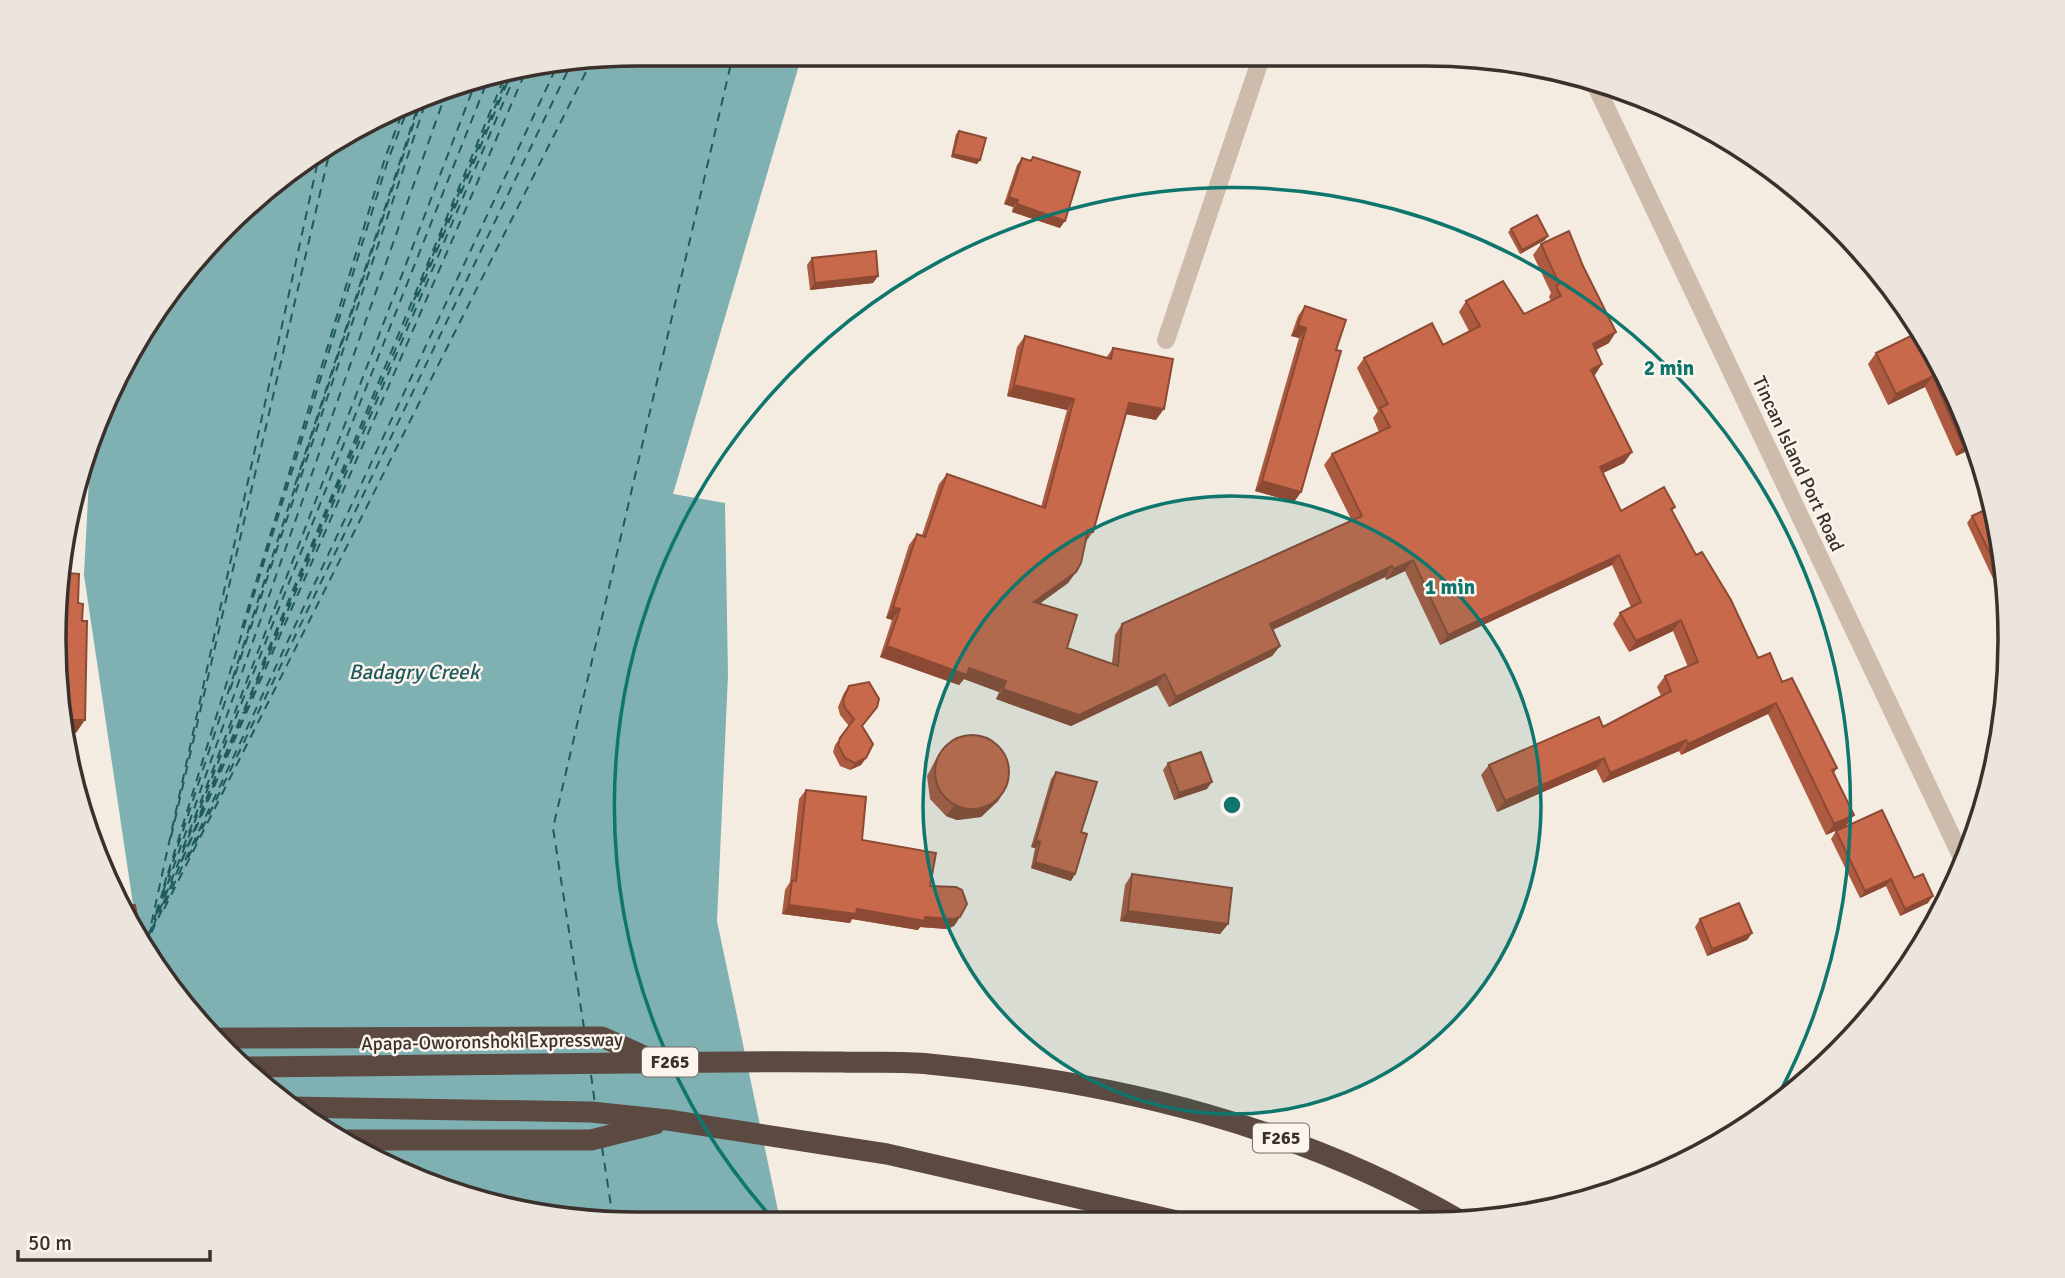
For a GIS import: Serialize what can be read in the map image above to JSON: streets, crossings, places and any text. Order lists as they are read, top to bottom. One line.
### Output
{"streets":{"highway":["Apapa-Oworonshoki Expressway","F265"],"street":["Tincan Island Port Road"]},"water":["Badagry Creek"],"scale_bar":"50 m","rings":["2 min","1 min"]}
